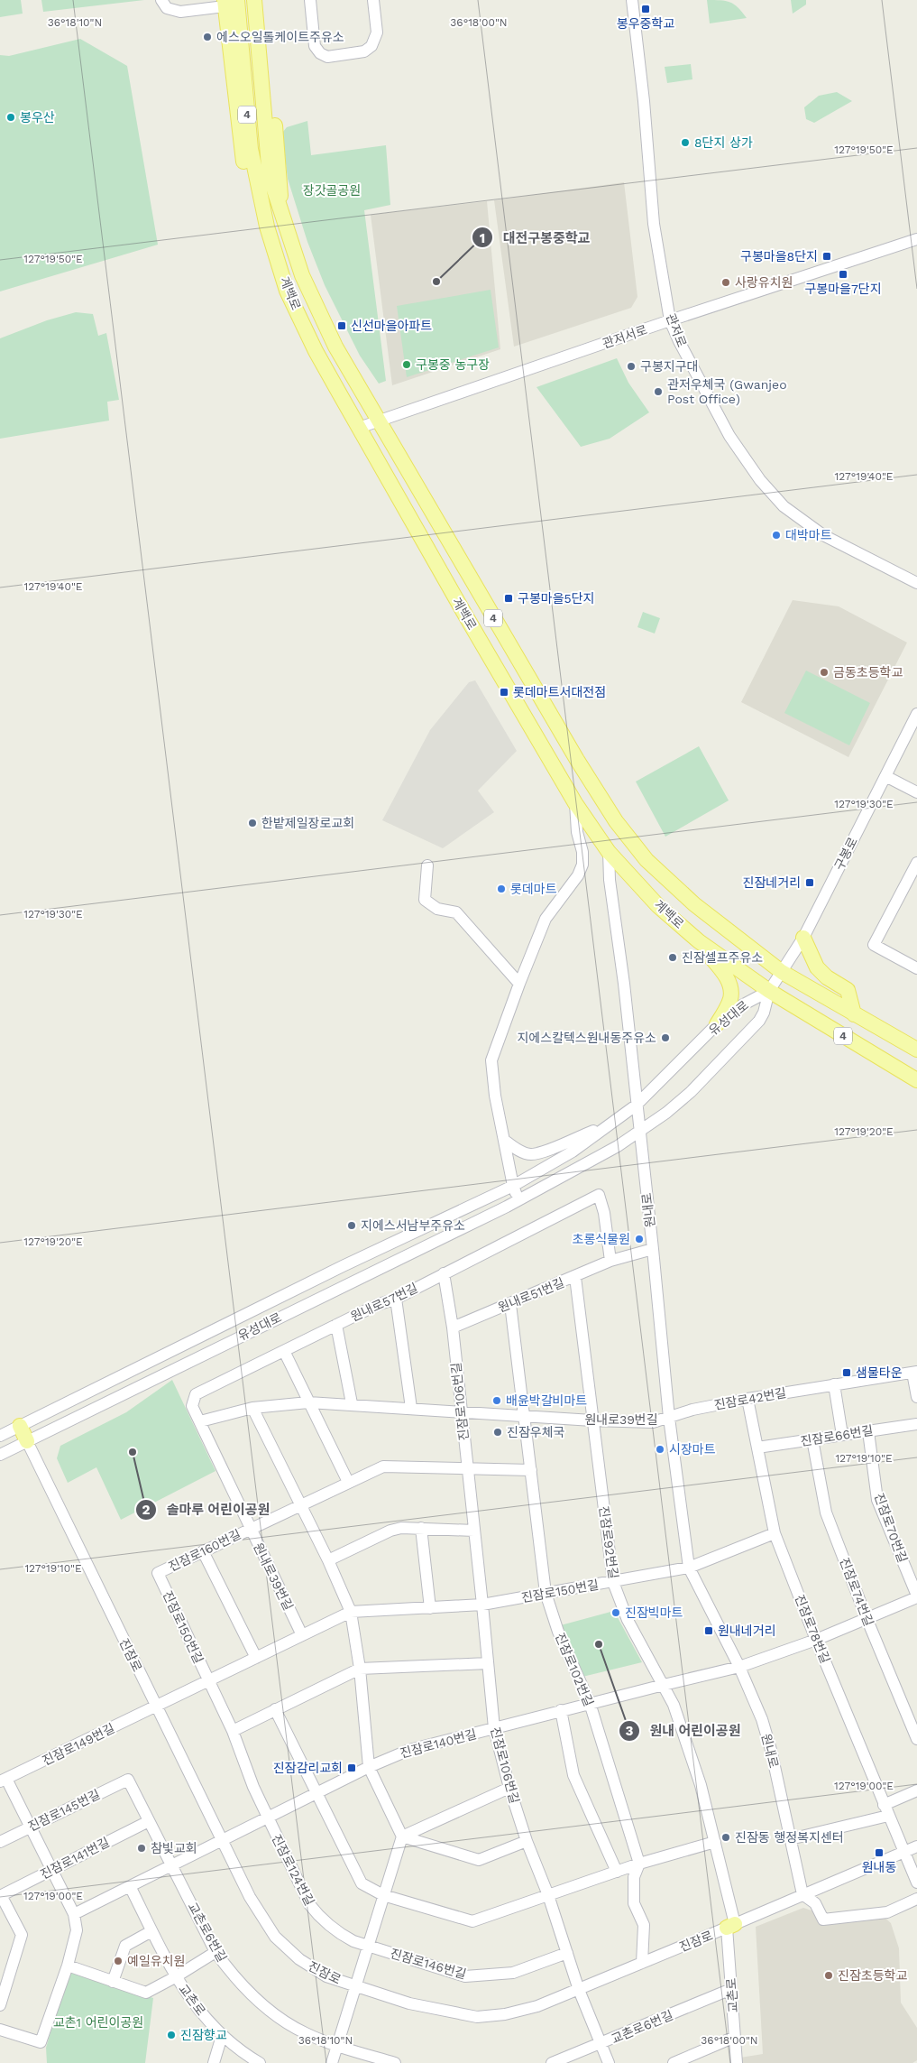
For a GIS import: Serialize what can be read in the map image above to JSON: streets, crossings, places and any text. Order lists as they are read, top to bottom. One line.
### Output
{"streets":{"main road":["4","계백로","진잠로"],"street":["관저로","관저서로","구봉로","유성대로","원내로","원내로51번길","원내로57번길","진잠로42번길","진잠로106번길","원내로39번길","진잠로66번길","진잠로70번길","진잠로92번길","진잠로160번길","진잠로150번길","진잠로74번길","진잠로78번길","진잠로102번길","진잠로140번길","진잠로149번길","진잠로145번길","진잠로141번길","진잠로124번길","교촌로6번길","진잠로146번길","교촌로"]},"crossings":[["계백로","관저서로"],["계백로","구봉로"],["계백로","유성대로"],["계백로","원내로"],["관저로","관저서로"],["구봉로","유성대로"],["유성대로","원내로"],["유성대로","진잠로"],["원내로","원내로51번길"],["원내로","진잠로42번길"],["원내로","원내로39번길"],["원내로","진잠로150번길"],["원내로","진잠로"],["원내로","진잠로140번길"],["원내로51번길","원내로57번길"],["원내로51번길","진잠로106번길"],["원내로51번길","진잠로92번길"],["원내로51번길","진잠로102번길"],["원내로57번길","진잠로106번길"],["원내로57번길","원내로39번길"],["진잠로42번길","원내로39번길"],["진잠로42번길","진잠로78번길"],["진잠로106번길","원내로39번길"],["진잠로106번길","진잠로160번길"],["진잠로106번길","진잠로150번길"],["진잠로106번길","진잠로"],["진잠로106번길","진잠로140번길"],["진잠로106번길","교촌로6번길"],["진잠로106번길","진잠로146번길"],["원내로39번길","진잠로92번길"],["원내로39번길","진잠로160번길"],["원내로39번길","진잠로150번길"],["원내로39번길","진잠로102번길"],["진잠로66번길","진잠로70번길"],["진잠로66번길","진잠로74번길"],["진잠로66번길","진잠로78번길"],["진잠로92번길","진잠로150번길"],["진잠로92번길","진잠로"],["진잠로92번길","진잠로140번길"],["진잠로92번길","교촌로"],["진잠로160번길","진잠로150번길"],["진잠로150번길","진잠로"],["진잠로150번길","진잠로102번길"],["진잠로150번길","진잠로149번길"],["진잠로78번길","진잠로"],["진잠로","진잠로102번길"],["진잠로","진잠로140번길"],["진잠로","진잠로149번길"],["진잠로","교촌로"],["진잠로102번길","진잠로140번길"],["진잠로140번길","진잠로124번길"],["진잠로140번길","교촌로6번길"],["진잠로140번길","교촌로"],["진잠로145번길","교촌로6번길"],["진잠로141번길","교촌로6번길"],["진잠로124번길","진잠로146번길"],["교촌로6번길","교촌로"]],"parks":["장갓골공원","교촌1 어린이공원"],"places":{"transit":["봉우중학교","구봉마을8단지","구봉마을7단지","신선마을아파트","구봉마을5단지","롯데마트서대전점","진잠네거리","샘물타운","원내네거리","진잠감리교회","원내동"],"other":["에스오일톨케이트주유소","봉우산","8단지 상가","대전구봉중학교","사랑유치원","구봉중 농구장","구봉지구대","관저우체국 (Gwanjeo Post Office)","대박마트","금동초등학교","한밭제일장로교회","롯데마트","진잠셀프주유소","지에스칼텍스원내동주유소","지에스서남부주유소","초롱식물원","배윤박갈비마트","진잠우체국","시장마트","솔마루 어린이공원","진잠빅마트","원내 어린이공원","진잠동 행정복지센터","참빛교회","예일유치원","진잠초등학교","진잠향교"]},"coordinates":["36°18'10\"N","36°18'00\"N","127°19'50\"E","127°19'40\"E","127°19'30\"E","127°19'20\"E","127°19'10\"E","127°19'00\"E"]}
